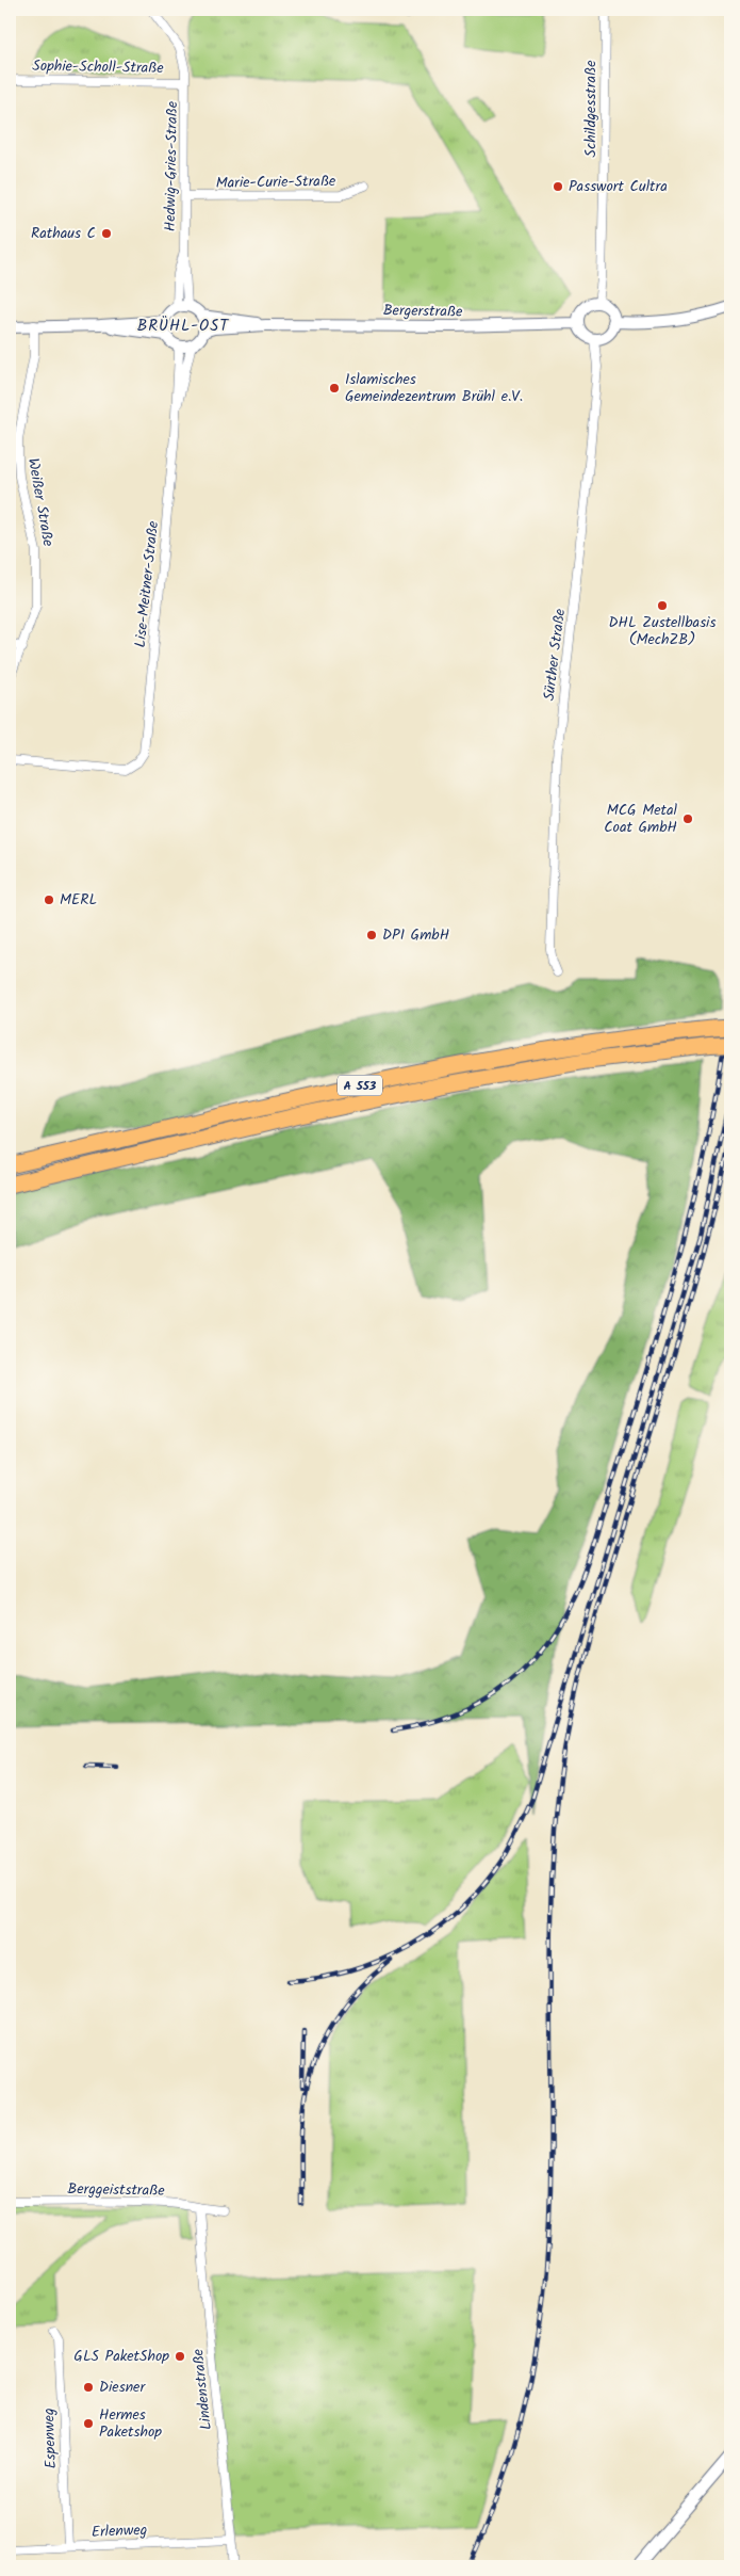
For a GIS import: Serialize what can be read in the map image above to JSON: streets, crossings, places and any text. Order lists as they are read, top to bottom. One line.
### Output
{"streets":{"highway":["A 553"],"street":["Sophie-Scholl-Straße","Schildgesstraße","Hedwig-Gries-Straße","Marie-Curie-Straße","Bergerstraße","Weißer Straße","Lise-Meitner-Straße","Sürther Straße","Berggeiststraße","Lindenstraße","Espenweg","Erlenweg"]},"crossings":[["Sophie-Scholl-Straße","Hedwig-Gries-Straße"],["Schildgesstraße","Bergerstraße"],["Schildgesstraße","Sürther Straße"],["Hedwig-Gries-Straße","Marie-Curie-Straße"],["Hedwig-Gries-Straße","Bergerstraße"],["Hedwig-Gries-Straße","Lise-Meitner-Straße"],["Bergerstraße","Lise-Meitner-Straße"],["Bergerstraße","Sürther Straße"],["Berggeiststraße","Lindenstraße"],["Lindenstraße","Erlenweg"],["Espenweg","Erlenweg"]],"districts":["BRÜHL-OST"],"places":["Passwort Cultra","Rathaus C","Islamisches Gemeindezentrum Brühl e.V.","DHL Zustellbasis (MechZB)","MCG Metal Coat GmbH","MERL","DPI GmbH","GLS PaketShop","Diesner","Hermes Paketshop"]}
